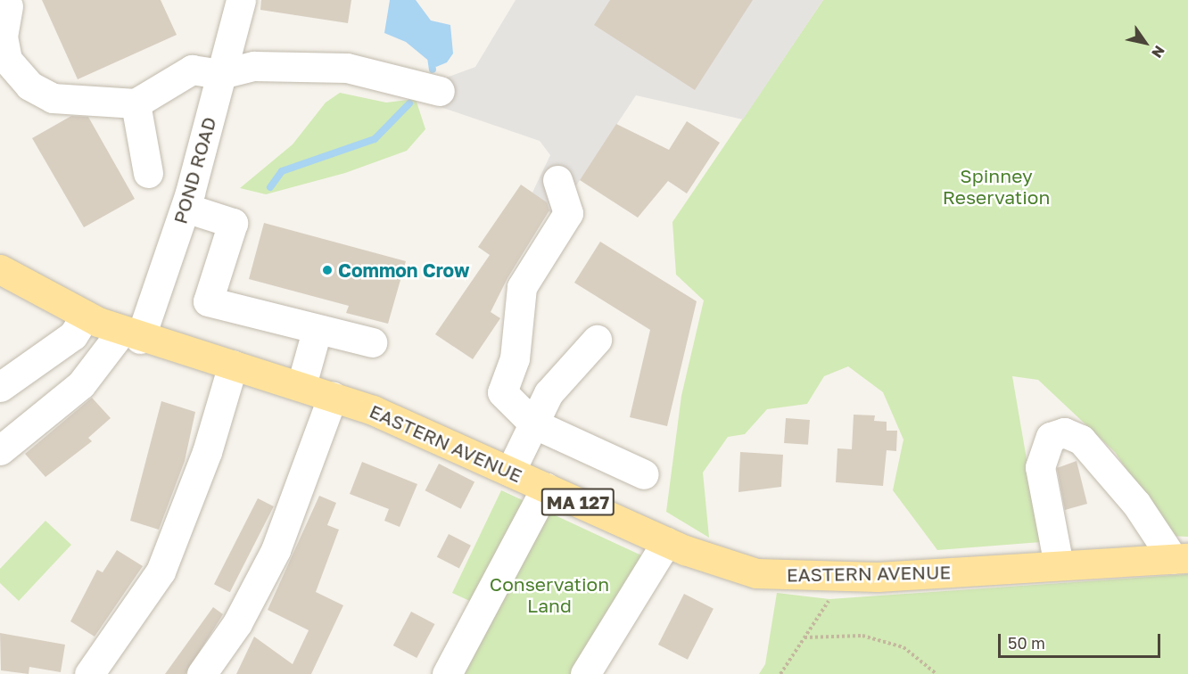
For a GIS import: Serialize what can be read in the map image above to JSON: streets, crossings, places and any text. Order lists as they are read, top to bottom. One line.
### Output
{"streets":{"main road":["EASTERN AVENUE","MA 127"],"street":["POND ROAD"]},"crossings":[["POND ROAD","EASTERN AVENUE"]],"parks":["Spinney Reservation","Conservation Land"],"places":["Common Crow"],"scale_bar":"50 m","north":"bottom right"}
